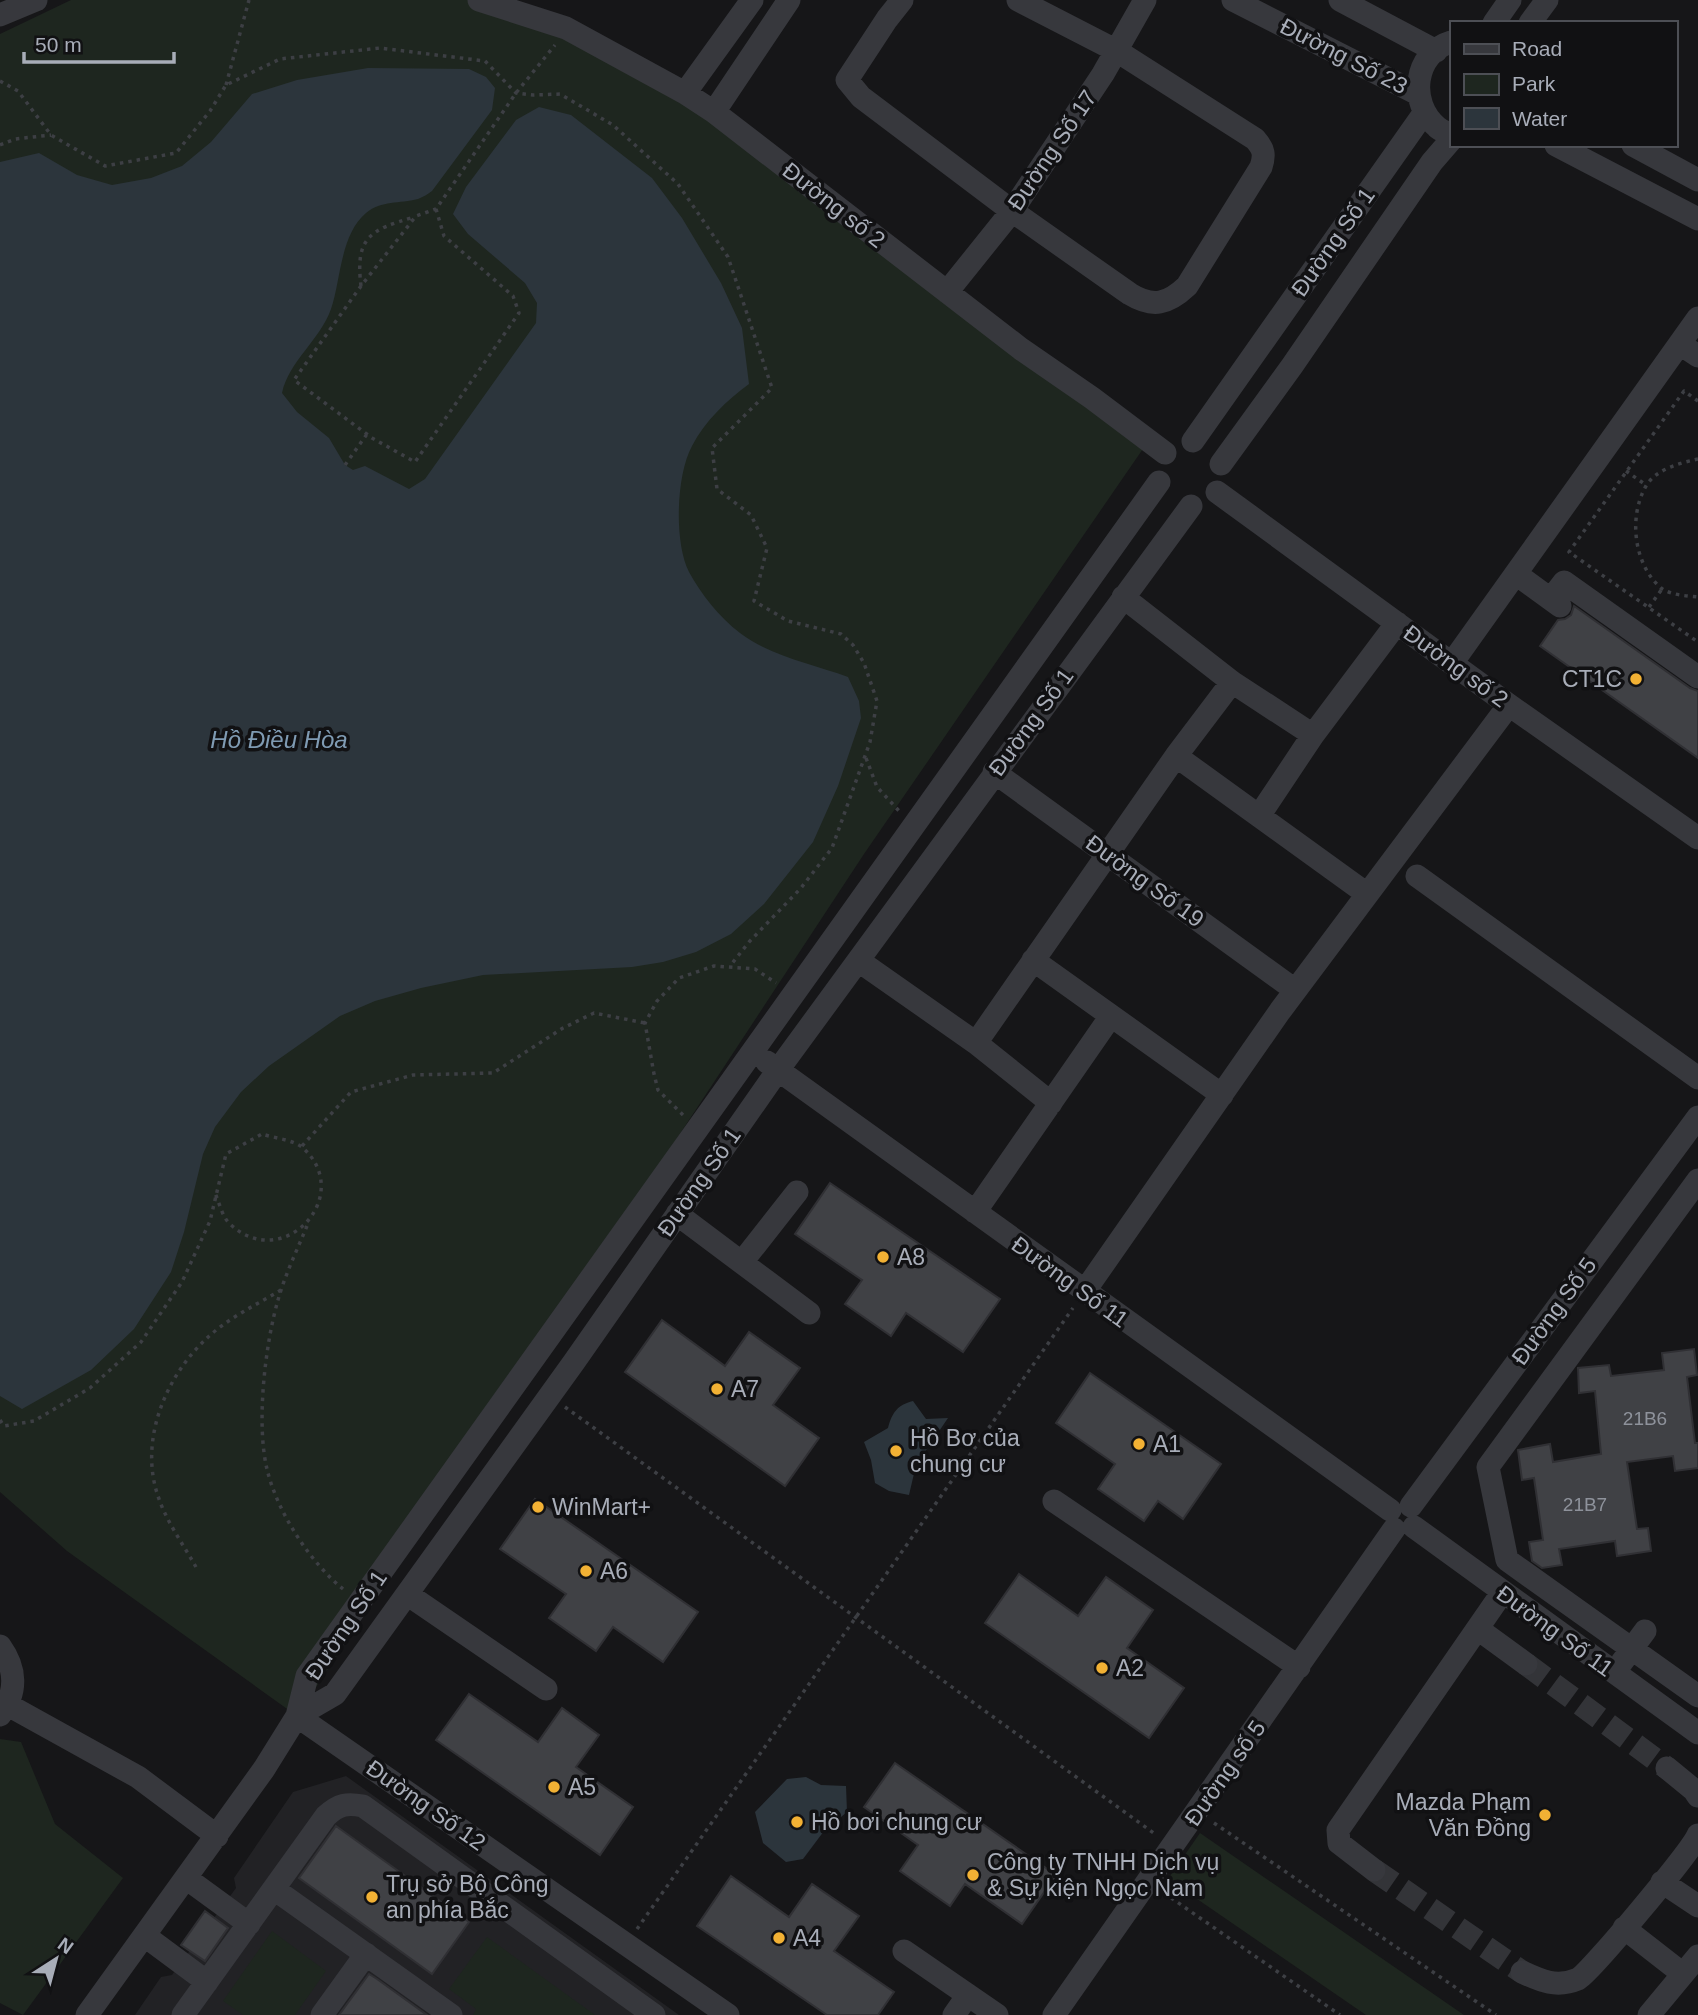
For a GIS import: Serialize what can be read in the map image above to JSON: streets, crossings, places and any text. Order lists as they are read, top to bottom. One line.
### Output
{"streets":{"street":["Đường Số 23","Đường Số 17","Đường số 2","Đường Số 1","Đường Số 19","Đường Số 11","Đường Số 5","Đường số 5","Đường Số 12"]},"crossings":[["Đường Số 23","Đường Số 1"],["Đường Số 17","Đường số 2"],["Đường số 2","Đường Số 1"],["Đường Số 1","Đường Số 19"],["Đường Số 1","Đường Số 11"],["Đường Số 1","Đường Số 12"],["Đường Số 11","Đường Số 5"],["Đường Số 11","Đường số 5"],["Đường Số 5","Đường số 5"]],"water":["Hồ Điều Hòa"],"places":["CT1C","A8","A7","A1","Hồ Bơ của chung cư","WinMart+","A6","A2","A5","Mazda Phạm Văn Đồng","Hồ bơi chung cư","Công ty TNHH Dịch vụ & Sự kiện Ngọc Nam","Trụ sở Bộ Công an phía Bắc","A4"],"house_numbers":["21B6","21B7"],"legend":["Road","Park","Water"],"scale_bar":"50 m","north":"top right"}
